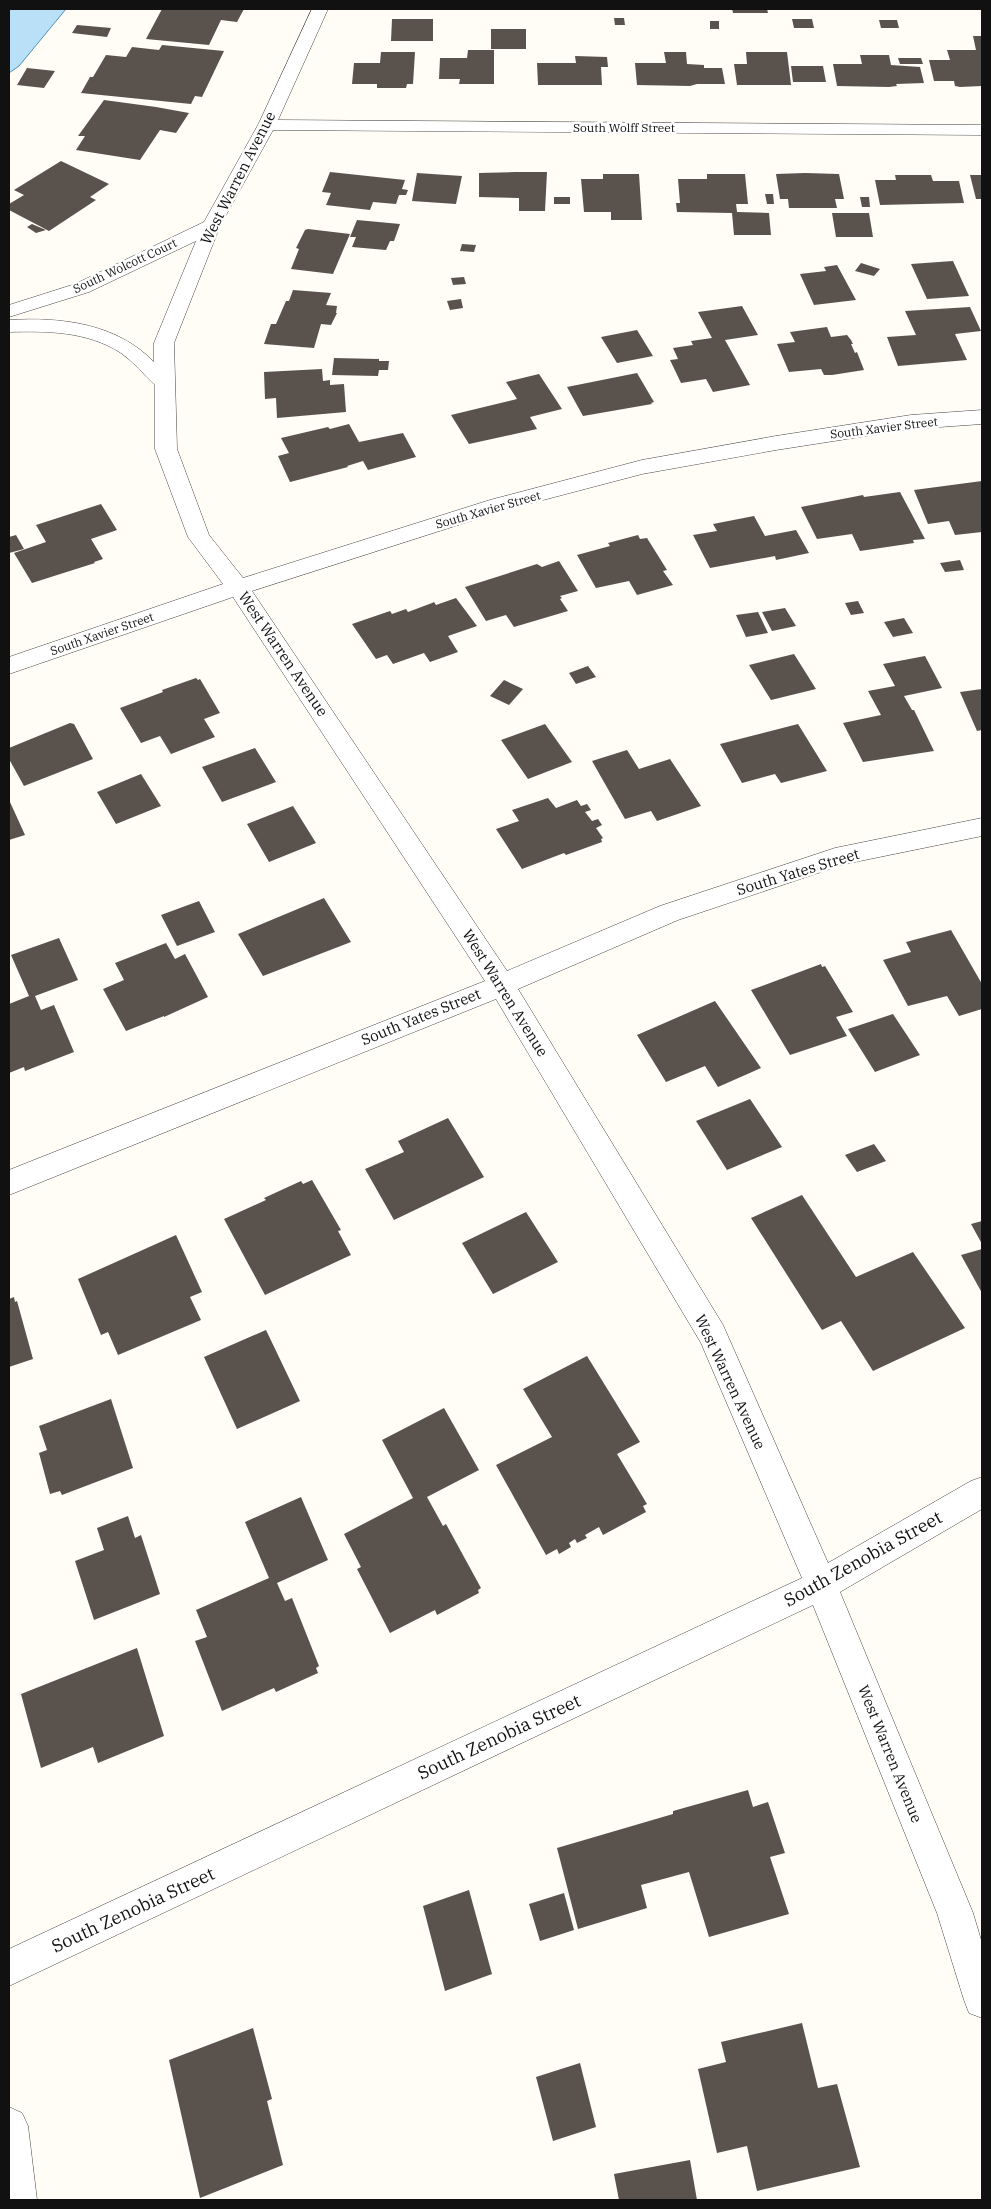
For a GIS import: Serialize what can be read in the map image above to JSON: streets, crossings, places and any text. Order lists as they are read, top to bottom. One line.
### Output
{"streets":{"street":["South Wolff Street","West Warren Avenue","South Wolcott Court","South Xavier Street","South Yates Street","South Zenobia Street"]},"crossings":[["South Wolff Street","West Warren Avenue"],["West Warren Avenue","South Wolcott Court"],["West Warren Avenue","South Xavier Street"],["West Warren Avenue","South Yates Street"],["West Warren Avenue","South Zenobia Street"]]}
